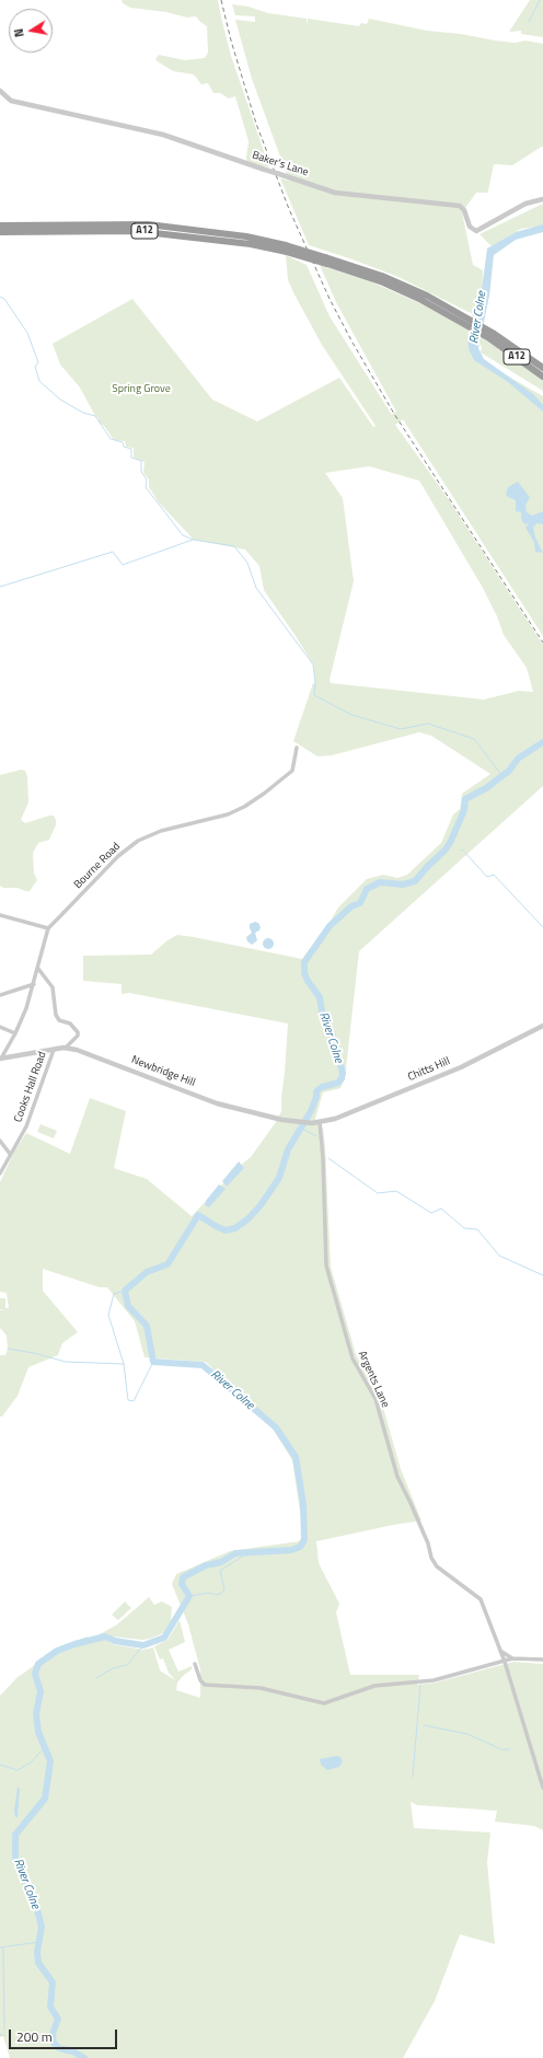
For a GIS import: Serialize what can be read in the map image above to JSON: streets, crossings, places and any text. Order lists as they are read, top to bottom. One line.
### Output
{"streets":{"highway":["A12"],"street":["Baker's Lane","Bourne Road","Chitts Hill","Newbridge Hill","Cooks Hall Road","Argents Lane"]},"crossings":[["Chitts Hill","Newbridge Hill"],["Chitts Hill","Argents Lane"],["Newbridge Hill","Cooks Hall Road"],["Newbridge Hill","Argents Lane"]],"water":["River Colne"],"parks":["Spring Grove"],"scale_bar":"200 m","north":"left"}
